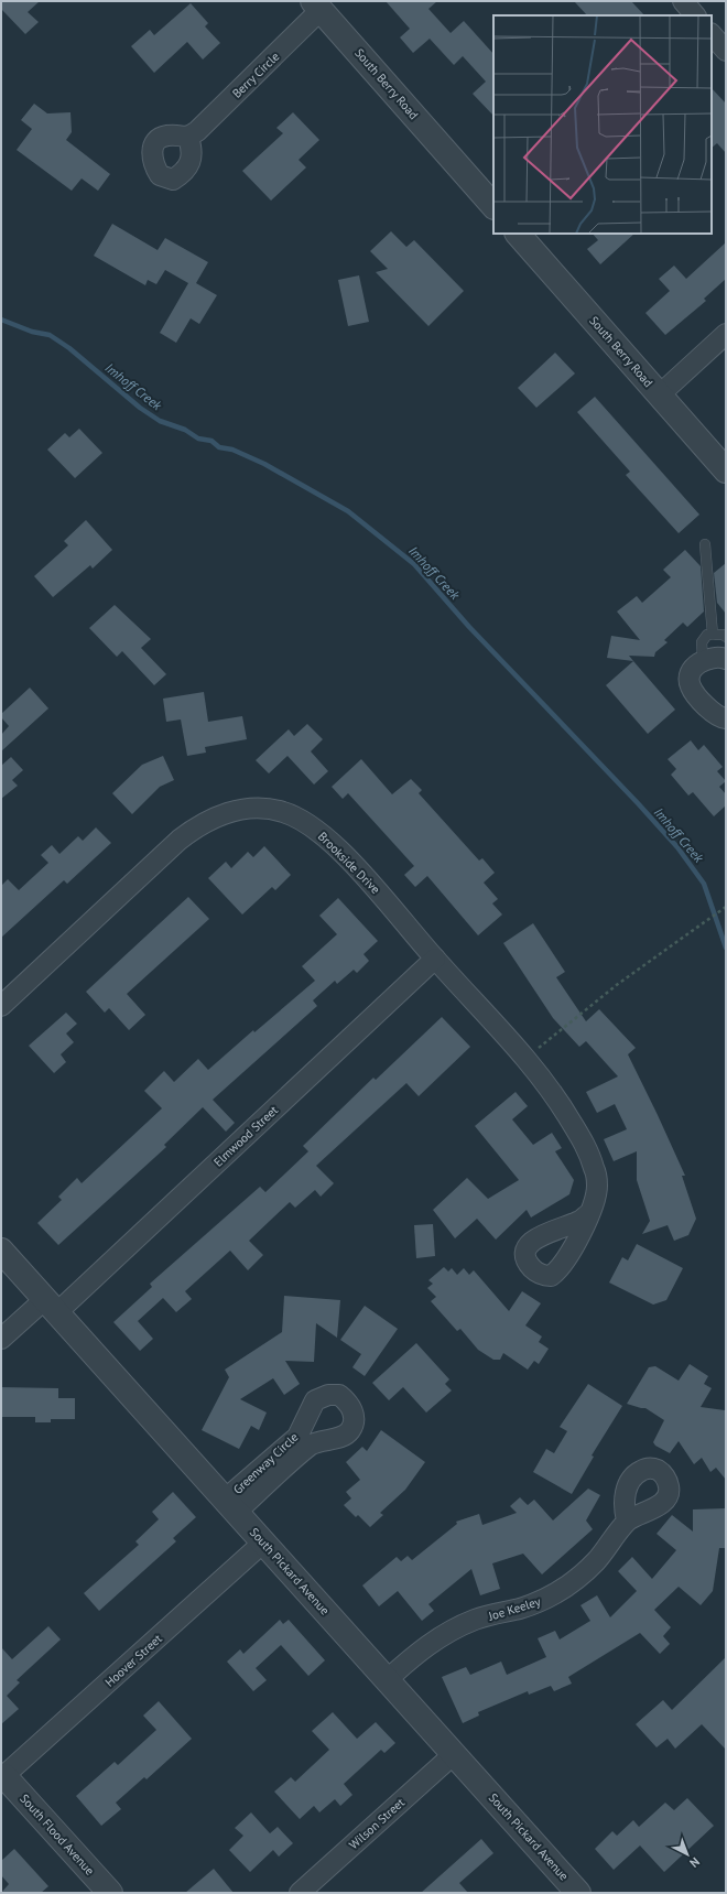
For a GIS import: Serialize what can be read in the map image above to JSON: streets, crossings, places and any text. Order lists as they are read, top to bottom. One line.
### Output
{"streets":{"street":["Berry Circle","South Berry Road","Brookside Drive","Elmwood Street","Greenway Circle","South Pickard Avenue","Joe Keeley","Hoover Street","Wilson Street","South Flood Avenue"]},"crossings":[["Berry Circle","South Berry Road"],["Brookside Drive","Elmwood Street"],["Elmwood Street","South Pickard Avenue"],["Greenway Circle","South Pickard Avenue"],["South Pickard Avenue","Joe Keeley"],["South Pickard Avenue","Hoover Street"],["South Pickard Avenue","Wilson Street"],["Hoover Street","South Flood Avenue"]],"water":["Imhoff Creek"],"north":"bottom right"}
